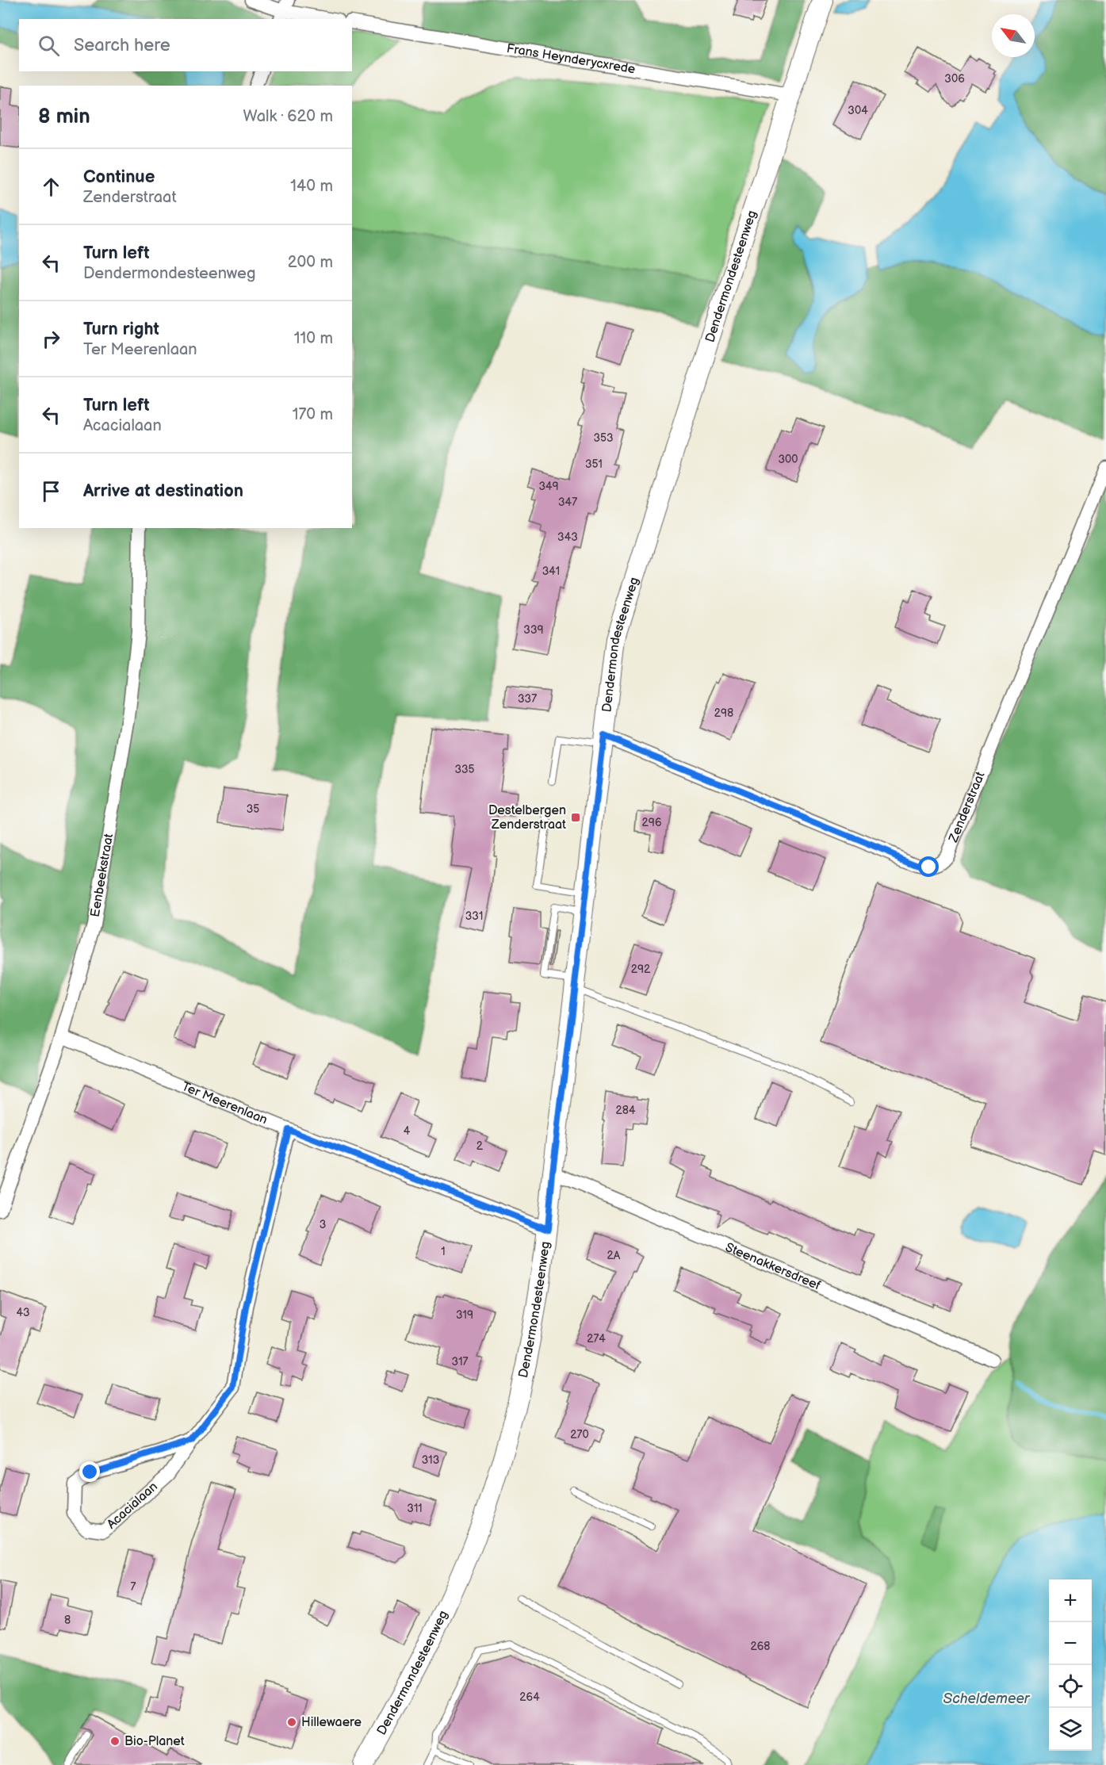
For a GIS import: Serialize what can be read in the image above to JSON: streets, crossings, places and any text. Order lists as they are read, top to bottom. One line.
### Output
{"streets":{"main road":["Dendermondesteenweg"],"street":["Frans Heynderycxrede","Zenderstraat","Eenbeekstraat","Ter Meerenlaan","Steenakkersdreef","Acacialaan"]},"crossings":[["Frans Heynderycxrede","Dendermondesteenweg"],["Dendermondesteenweg","Zenderstraat"],["Dendermondesteenweg","Ter Meerenlaan"],["Dendermondesteenweg","Steenakkersdreef"],["Eenbeekstraat","Ter Meerenlaan"],["Ter Meerenlaan","Acacialaan"]],"water":["Scheldemeer"],"places":{"transit":["Destelbergen Zenderstraat"],"other":["Hillewaere","Bio-Planet"]},"house_numbers":["306","304","353","300","351","349","347","343","341","339","337","298","335","35","296","331","292","284","4","2","3","1","2A","43","319","274","317","270","313","311","7","8","268","264"],"north":"top left","page":{"search":"Search here","heading":["8 min","Walk · 620 m"],"list":[["Continue","Zenderstraat","140 m"],["Turn left","Dendermondesteenweg","200 m"],["Turn right","Ter Meerenlaan","110 m"],["Turn left","Acacialaan","170 m"],"Arrive at destination"],"map_buttons":["+","−"]}}
